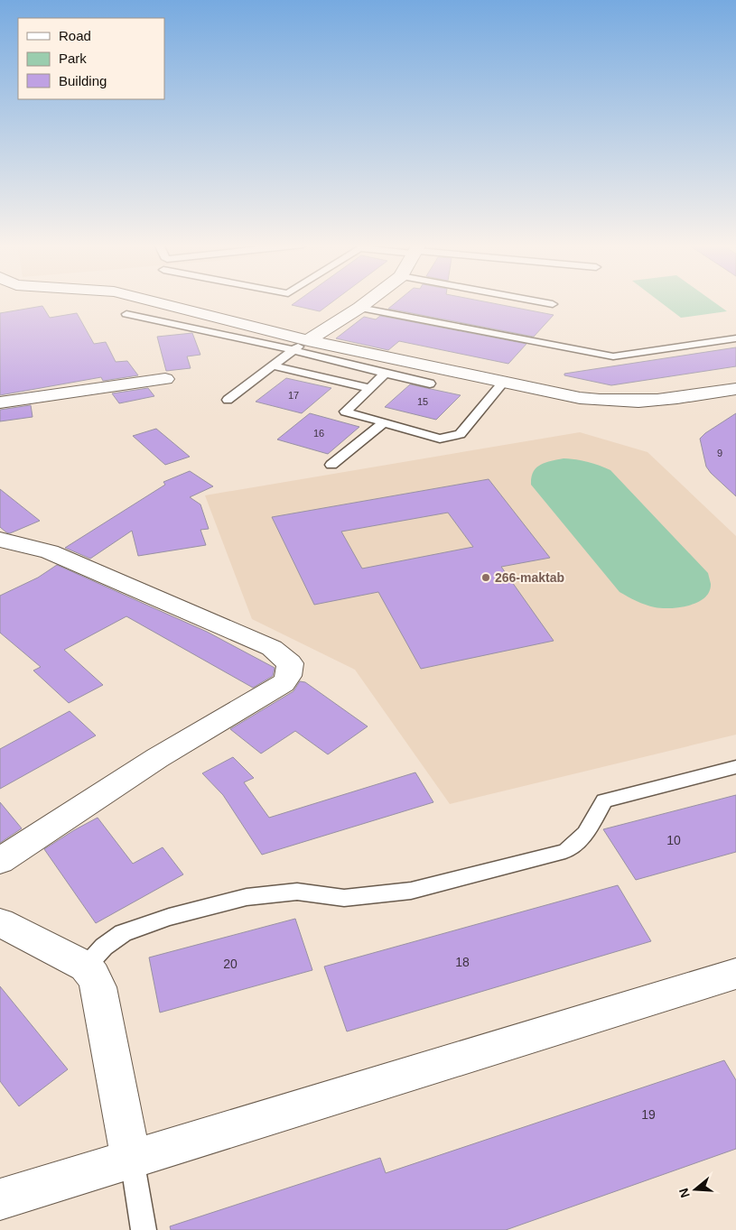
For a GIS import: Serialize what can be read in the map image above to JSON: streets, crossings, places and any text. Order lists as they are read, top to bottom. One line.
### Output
{"places":["266-maktab"],"house_numbers":["17","15","16","9","10","18","20","19"],"legend":["Road","Park","Building"],"north":"left"}
